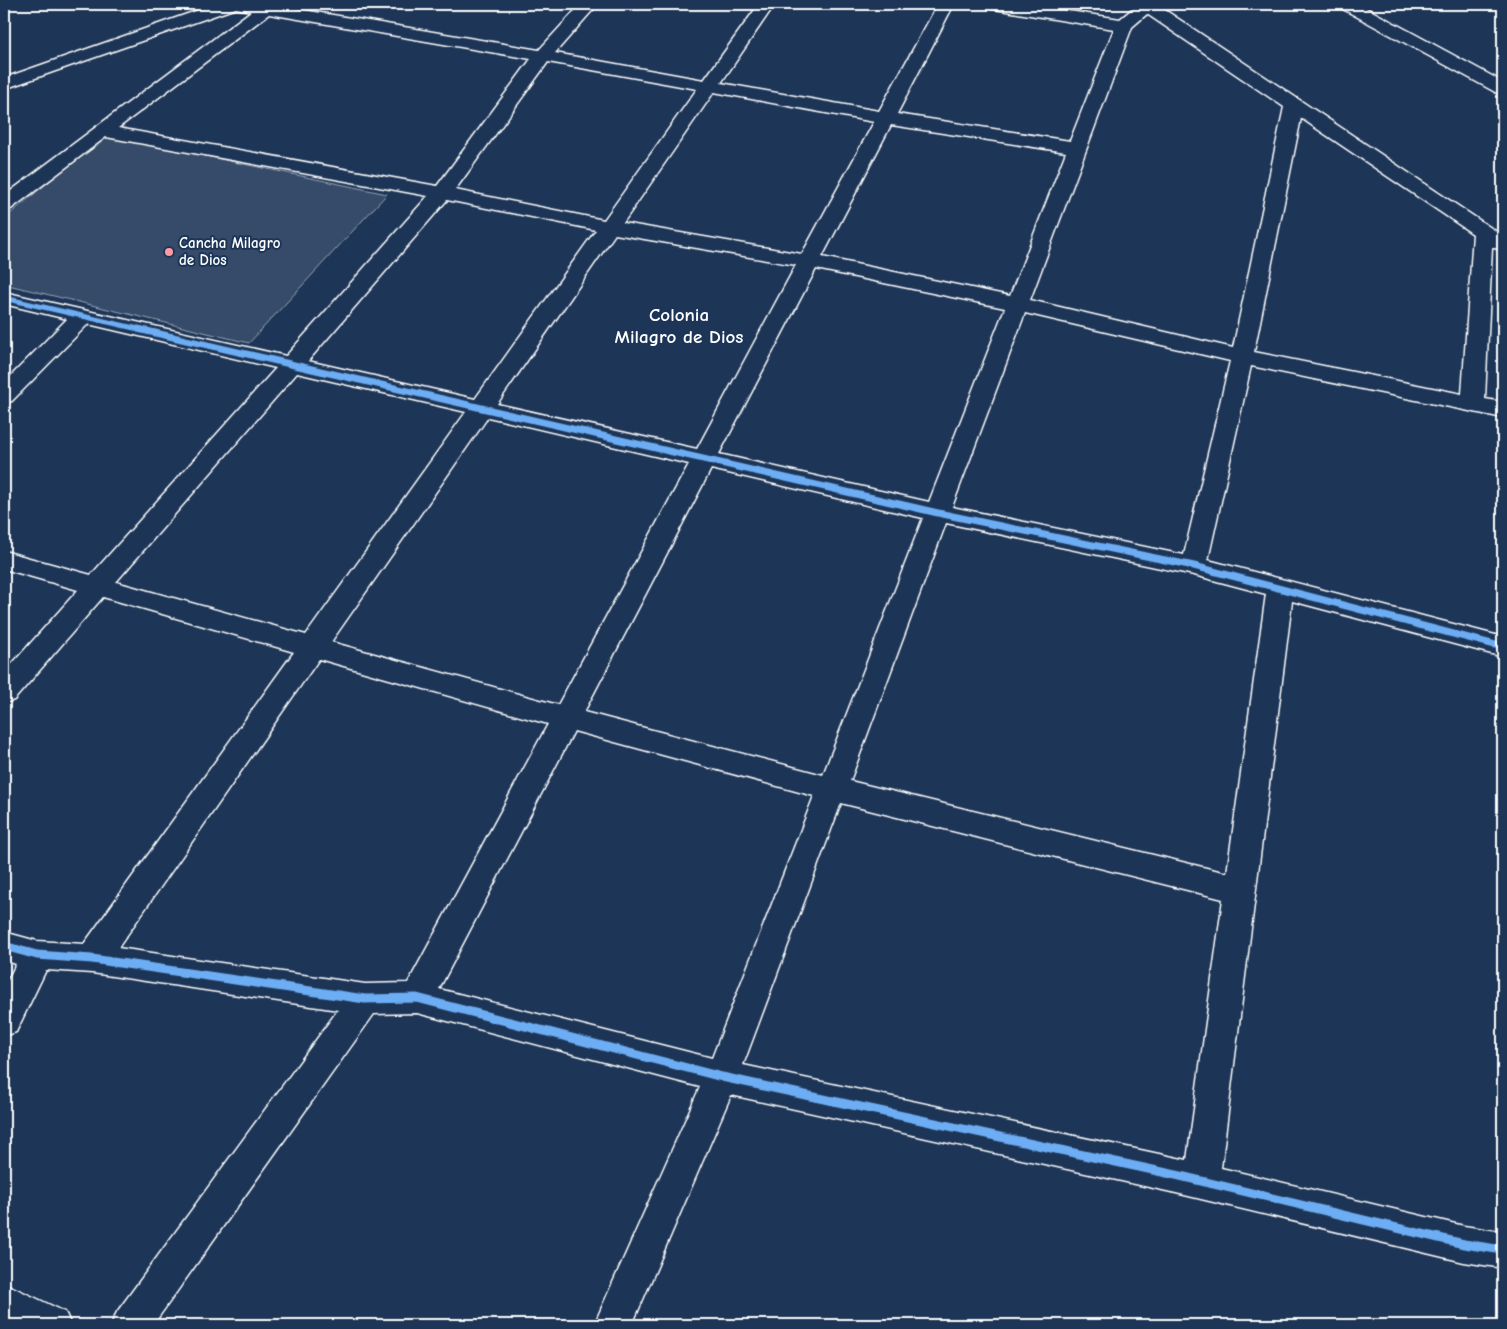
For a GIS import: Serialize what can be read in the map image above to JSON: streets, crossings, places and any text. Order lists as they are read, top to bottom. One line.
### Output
{"districts":["Colonia Milagro de Dios"],"places":["Cancha Milagro de Dios"]}
